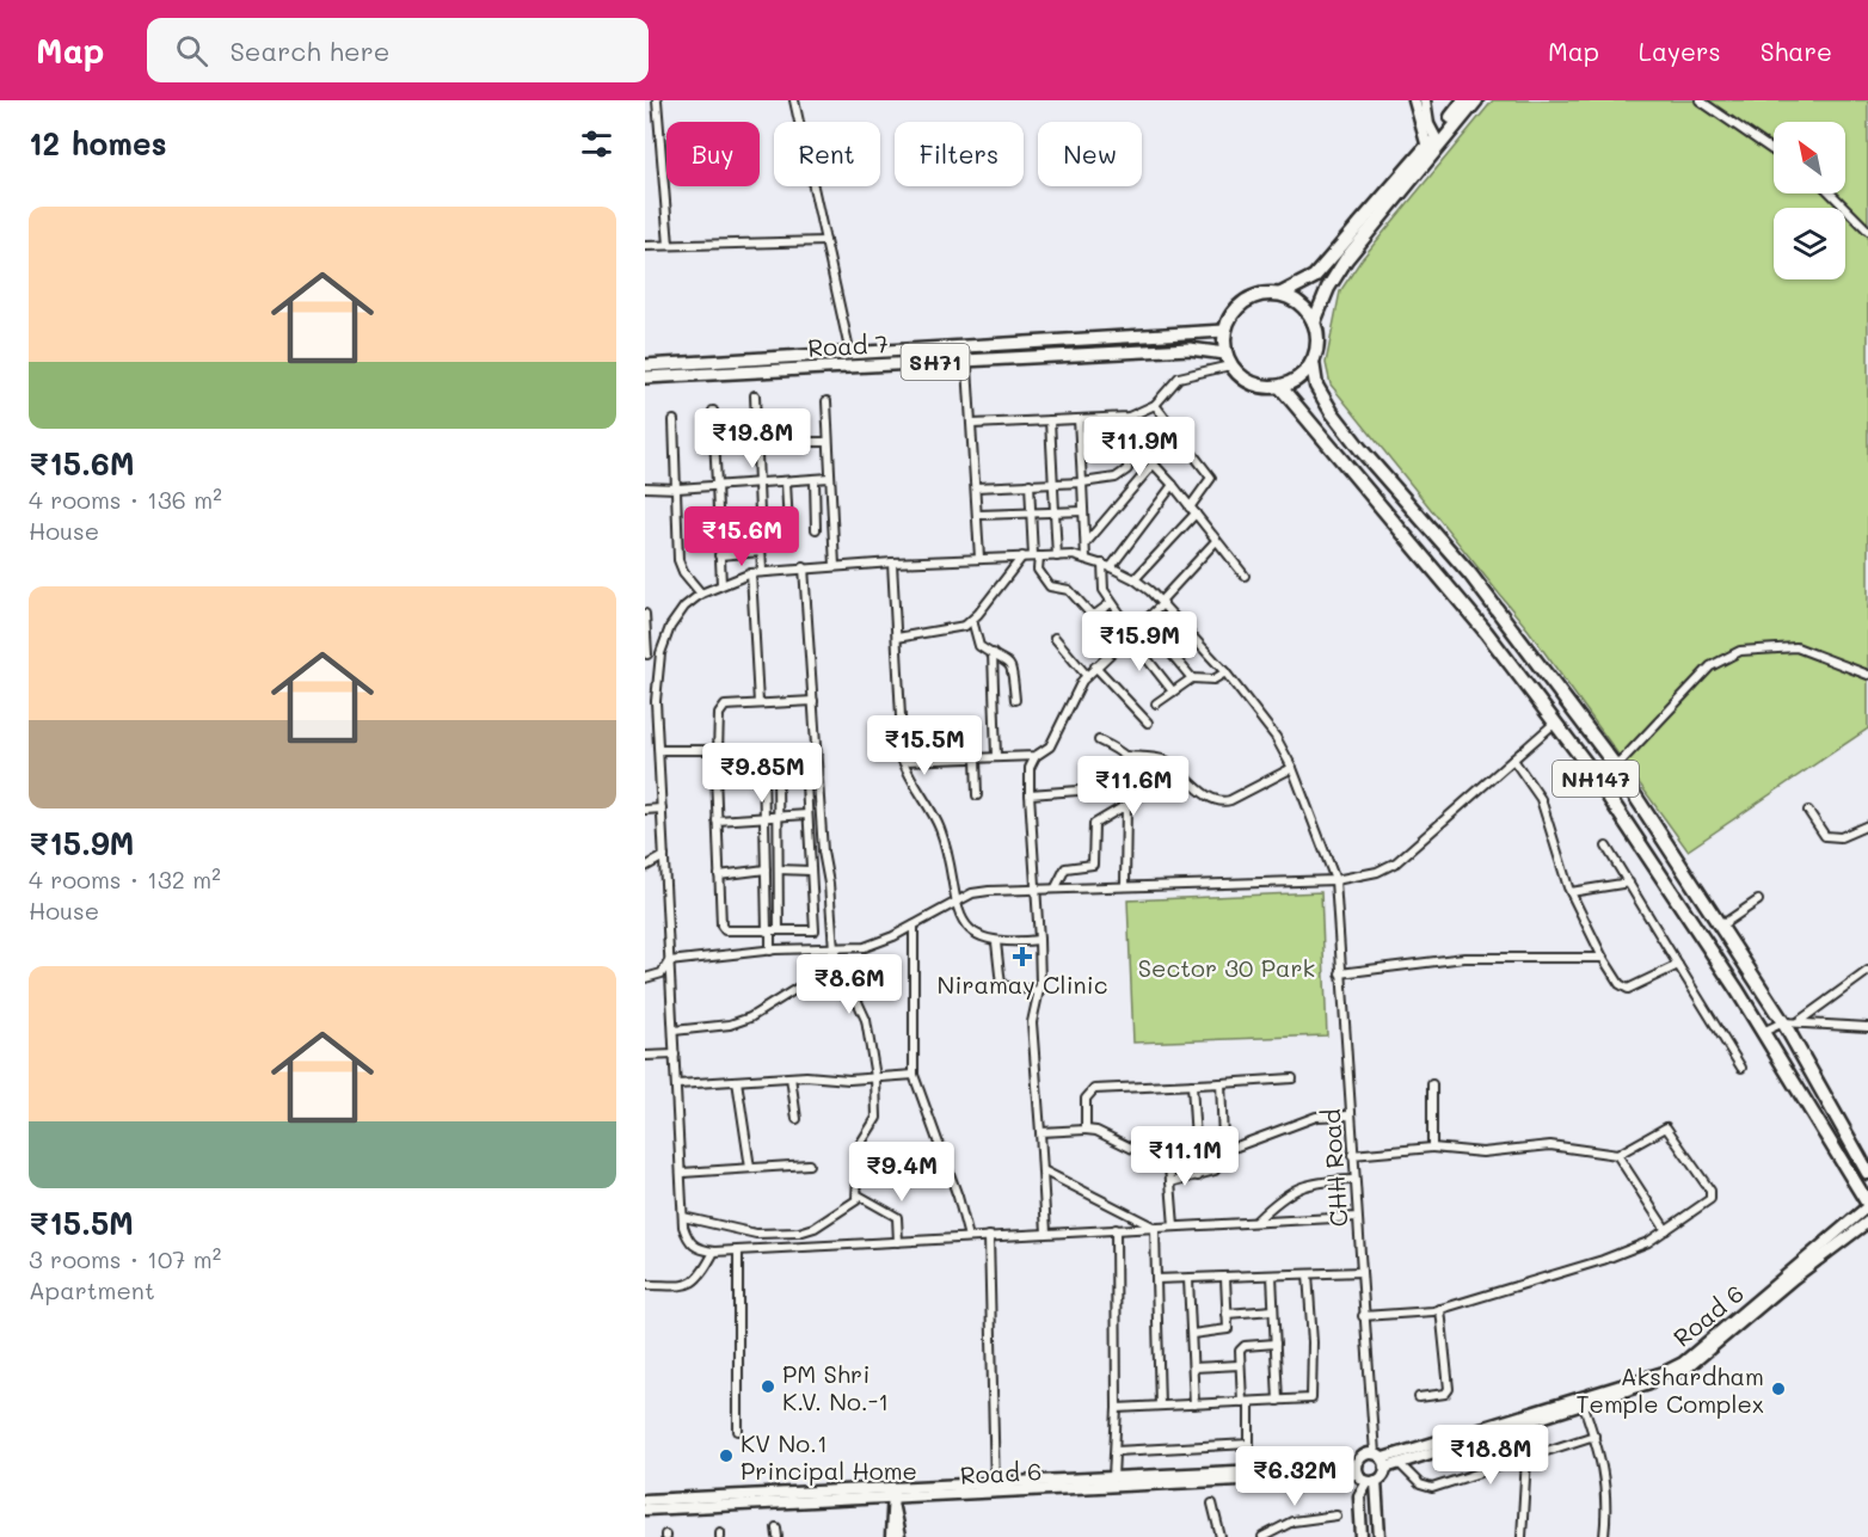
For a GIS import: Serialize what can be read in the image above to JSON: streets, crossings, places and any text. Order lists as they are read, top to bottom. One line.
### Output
{"streets":{"highway":["NH147"],"main road":["Road 7","SH71"],"street":["CHH Road","Road 6"]},"crossings":[["Road 7","NH147"],["NH147","Road 6"],["CHH Road","Road 6"]],"parks":["Sector 30 Park"],"places":{"health":["Niramay Clinic"],"other":["PM Shri K.V. No.-1","Akshardham Temple Complex","KV No.1 Principal Home"]},"north":"top left","page":{"header":"Map","search":"Search here","nav":["Map","Layers","Share"],"heading":"12 homes","chip":["Buy","Rent","Filters","New"],"list":[{"name":"₹15.6M","note":"4 rooms · 136 m² · House"},{"name":"₹15.9M","note":"4 rooms · 132 m² · House"},{"name":"₹15.5M","note":"3 rooms · 107 m² · Apartment"}],"price":["₹19.8M","₹11.9M","₹15.6M","₹15.9M","₹15.5M","₹9.85M","₹11.6M","₹8.6M","₹11.1M","₹9.4M","₹18.8M","₹6.32M"]}}
